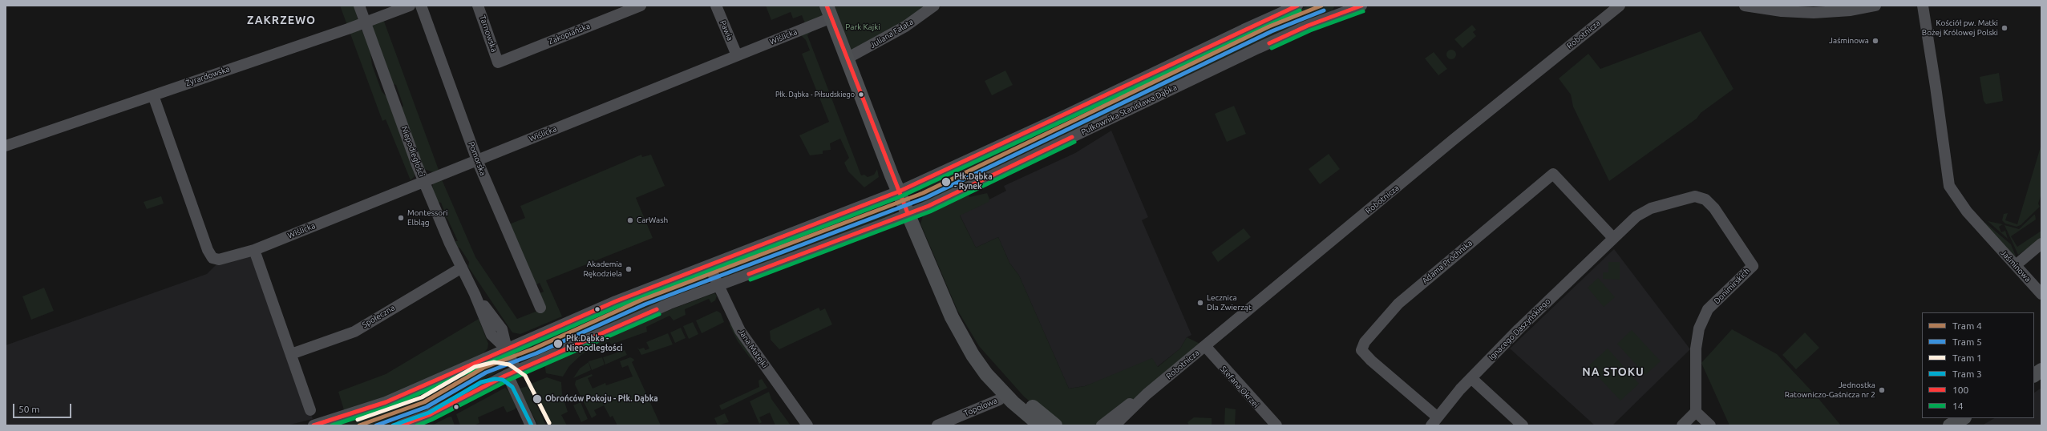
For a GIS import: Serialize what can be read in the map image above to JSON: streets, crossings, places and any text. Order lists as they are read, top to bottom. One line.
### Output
{"streets":{"street":["Pawia","Tarnowska","Zakopiańska","Juliana Fałata","Robotnicza","Wiślicka","Żyrardowska","Pułkownika Stanisława Dąbka","Niepodległości","Pomorska","Adama Próchnika","Jaśminowa","Donimirskich","Społeczna","Ignacego Daszyńskiego","Jana Matejki","Stefana Okrzei","Topolowa"]},"crossings":[["Pawia","Wiślicka"],["Tarnowska","Zakopiańska"],["Robotnicza","Stefana Okrzei"],["Wiślicka","Żyrardowska"],["Wiślicka","Niepodległości"],["Wiślicka","Pomorska"],["Żyrardowska","Niepodległości"],["Pułkownika Stanisława Dąbka","Niepodległości"],["Pułkownika Stanisława Dąbka","Jana Matejki"],["Niepodległości","Społeczna"],["Adama Próchnika","Donimirskich"],["Adama Próchnika","Ignacego Daszyńskiego"],["Donimirskich","Ignacego Daszyńskiego"]],"districts":["ZAKRZEWO","NA STOKU"],"parks":["Park Kajki"],"places":["Kościół pw. Matki Bożej Królowej Polski","Jaśminowa","Płk. Dąbka - Piłsudskiego","Płk.Dąbka - Rynek","Montessori Elbląg","CarWash","Akademia Rękodziela","Lecznica Dla Zwierząt","Płk.Dąbka - Niepodległości","Jednostka Ratowniczo-Gaśnicza nr 2","Obrońców Pokoju - Płk. Dąbka"],"lines":["tram line 4","transit line 100","tram line 5","transit line 14","tram line 1","tram line 3"],"legend":["Tram 4","Tram 5","Tram 1","Tram 3","100","14"],"scale_bar":"50 m"}
